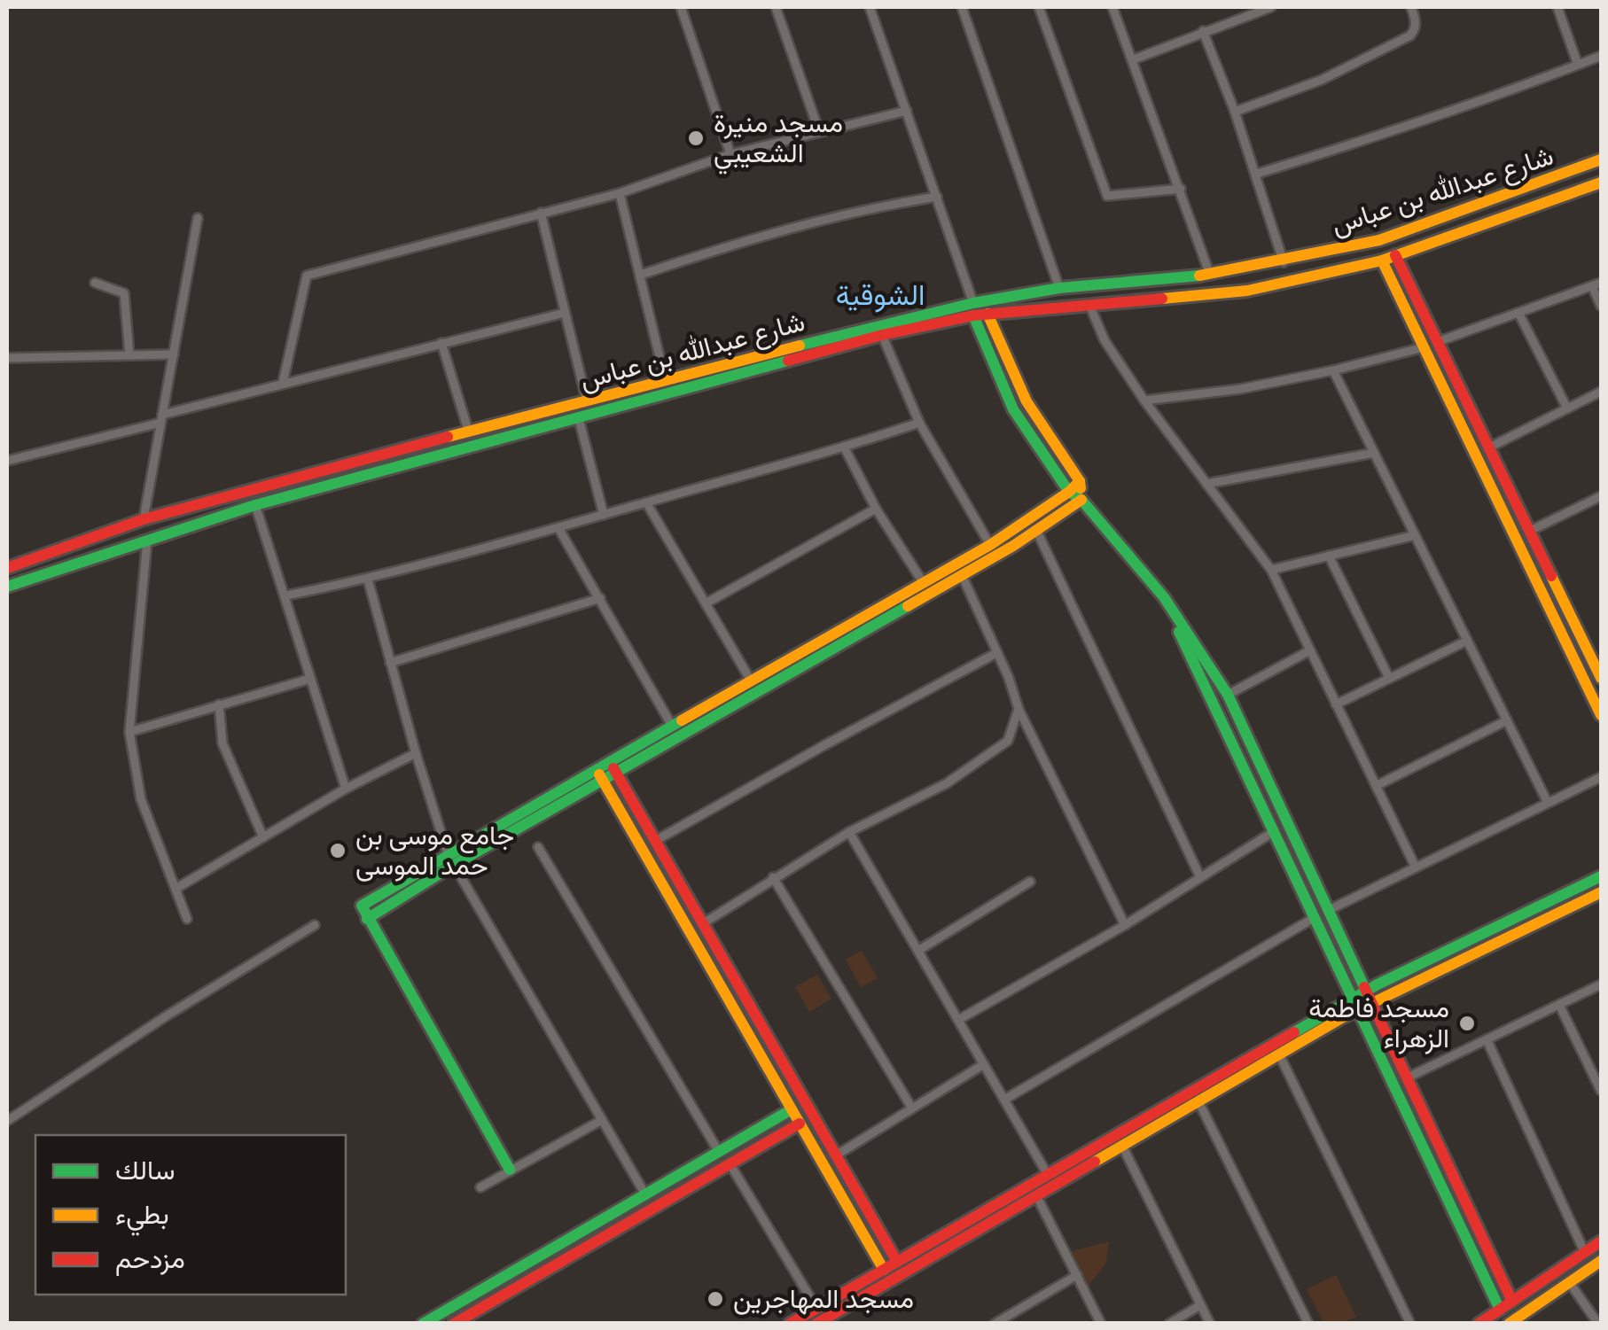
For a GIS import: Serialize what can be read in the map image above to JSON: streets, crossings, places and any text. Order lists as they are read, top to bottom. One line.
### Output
{"streets":{"street":["شارع عبدالله بن عباس"]},"districts":["الشوقية"],"places":["مسجد منيرة الشعيبي","جامع موسى بن حمد الموسى","مسجد فاطمة الزهراء","مسجد المهاجرين"],"legend":["سالك","بطيء","مزدحم"]}
